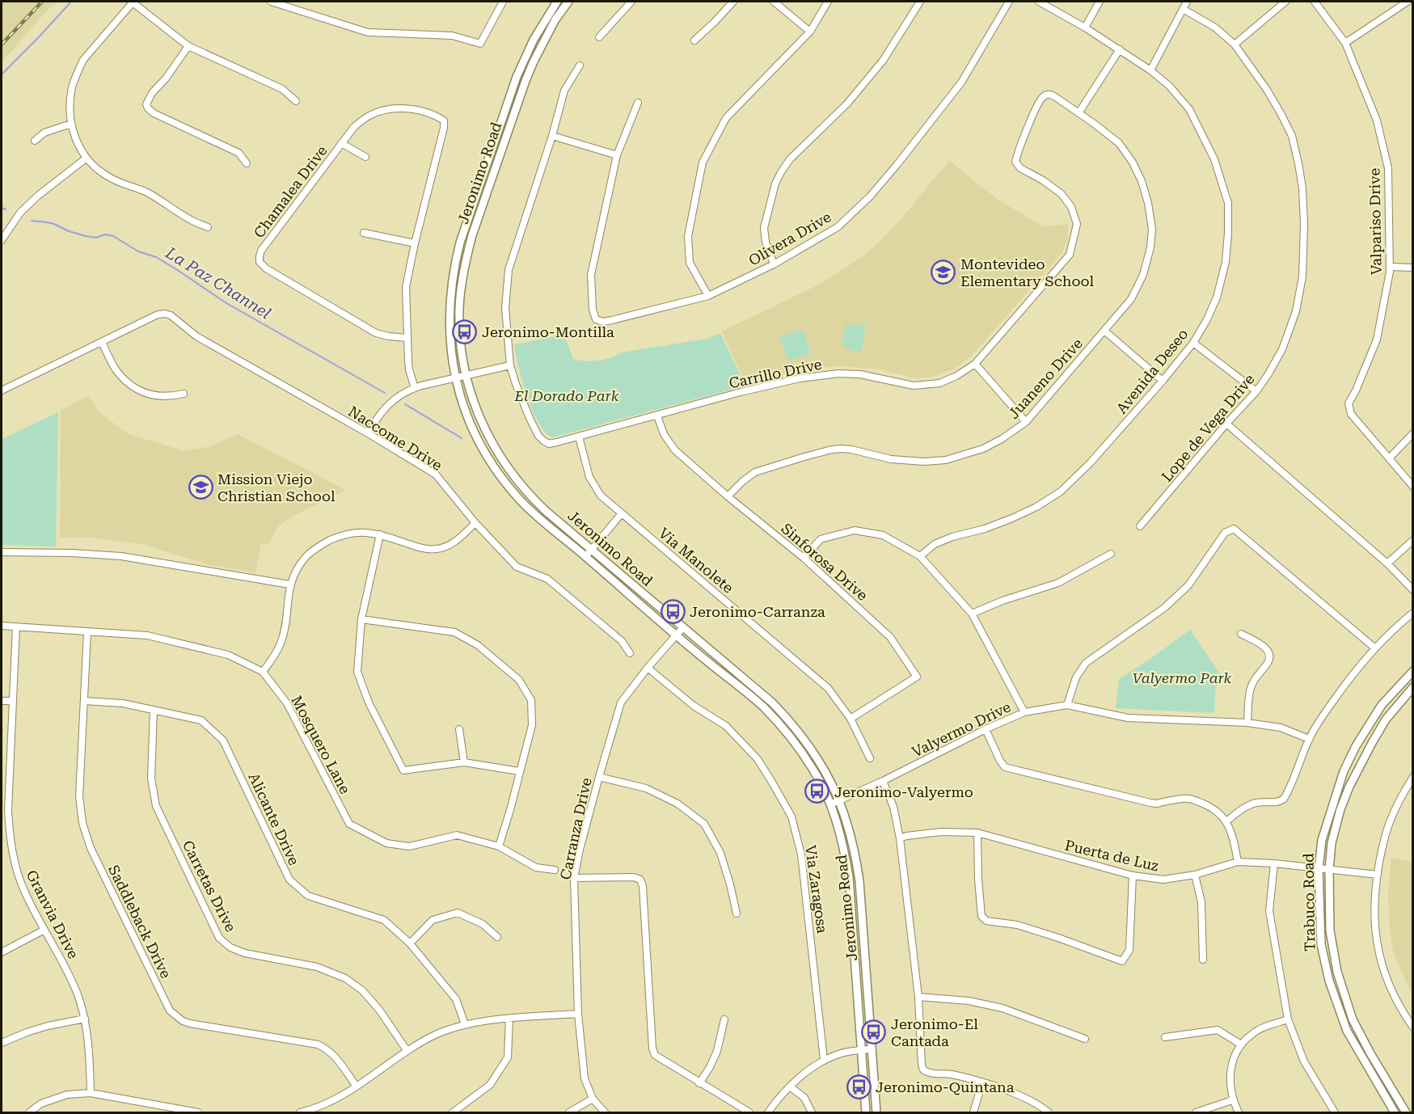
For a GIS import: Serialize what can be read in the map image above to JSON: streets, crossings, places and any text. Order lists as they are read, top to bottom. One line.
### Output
{"streets":{"main road":["Jeronimo Road","Trabuco Road"],"street":["Chamalea Drive","Valpariso Drive","Olivera Drive","Avenida Deseo","Carrillo Drive","Juaneno Drive","Lope de Vega Drive","Naccome Drive","Via Manolete","Sinforosa Drive","Valyermo Drive","Mosquero Lane","Alicante Drive","Carranza Drive","Puerta de Luz","Carretas Drive","Via Zaragosa","Granvia Drive","Saddleback Drive"]},"crossings":[["Jeronimo Road","Valyermo Drive"],["Jeronimo Road","Carranza Drive"],["Carrillo Drive","Juaneno Drive"],["Carrillo Drive","Via Manolete"],["Carrillo Drive","Sinforosa Drive"],["Juaneno Drive","Sinforosa Drive"],["Via Manolete","Sinforosa Drive"],["Mosquero Lane","Granvia Drive"],["Mosquero Lane","Saddleback Drive"],["Alicante Drive","Carretas Drive"],["Alicante Drive","Saddleback Drive"],["Carranza Drive","Via Zaragosa"],["Puerta de Luz","Trabuco Road"]],"water":["La Paz Channel"],"parks":["El Dorado Park","Valyermo Park"],"places":{"school or university":["Montevideo Elementary School","Mission Viejo Christian School"],"bus stop":["Jeronimo-Montilla","Jeronimo-Carranza","Jeronimo-Valyermo","Jeronimo-El Cantada","Jeronimo-Quintana"]}}
